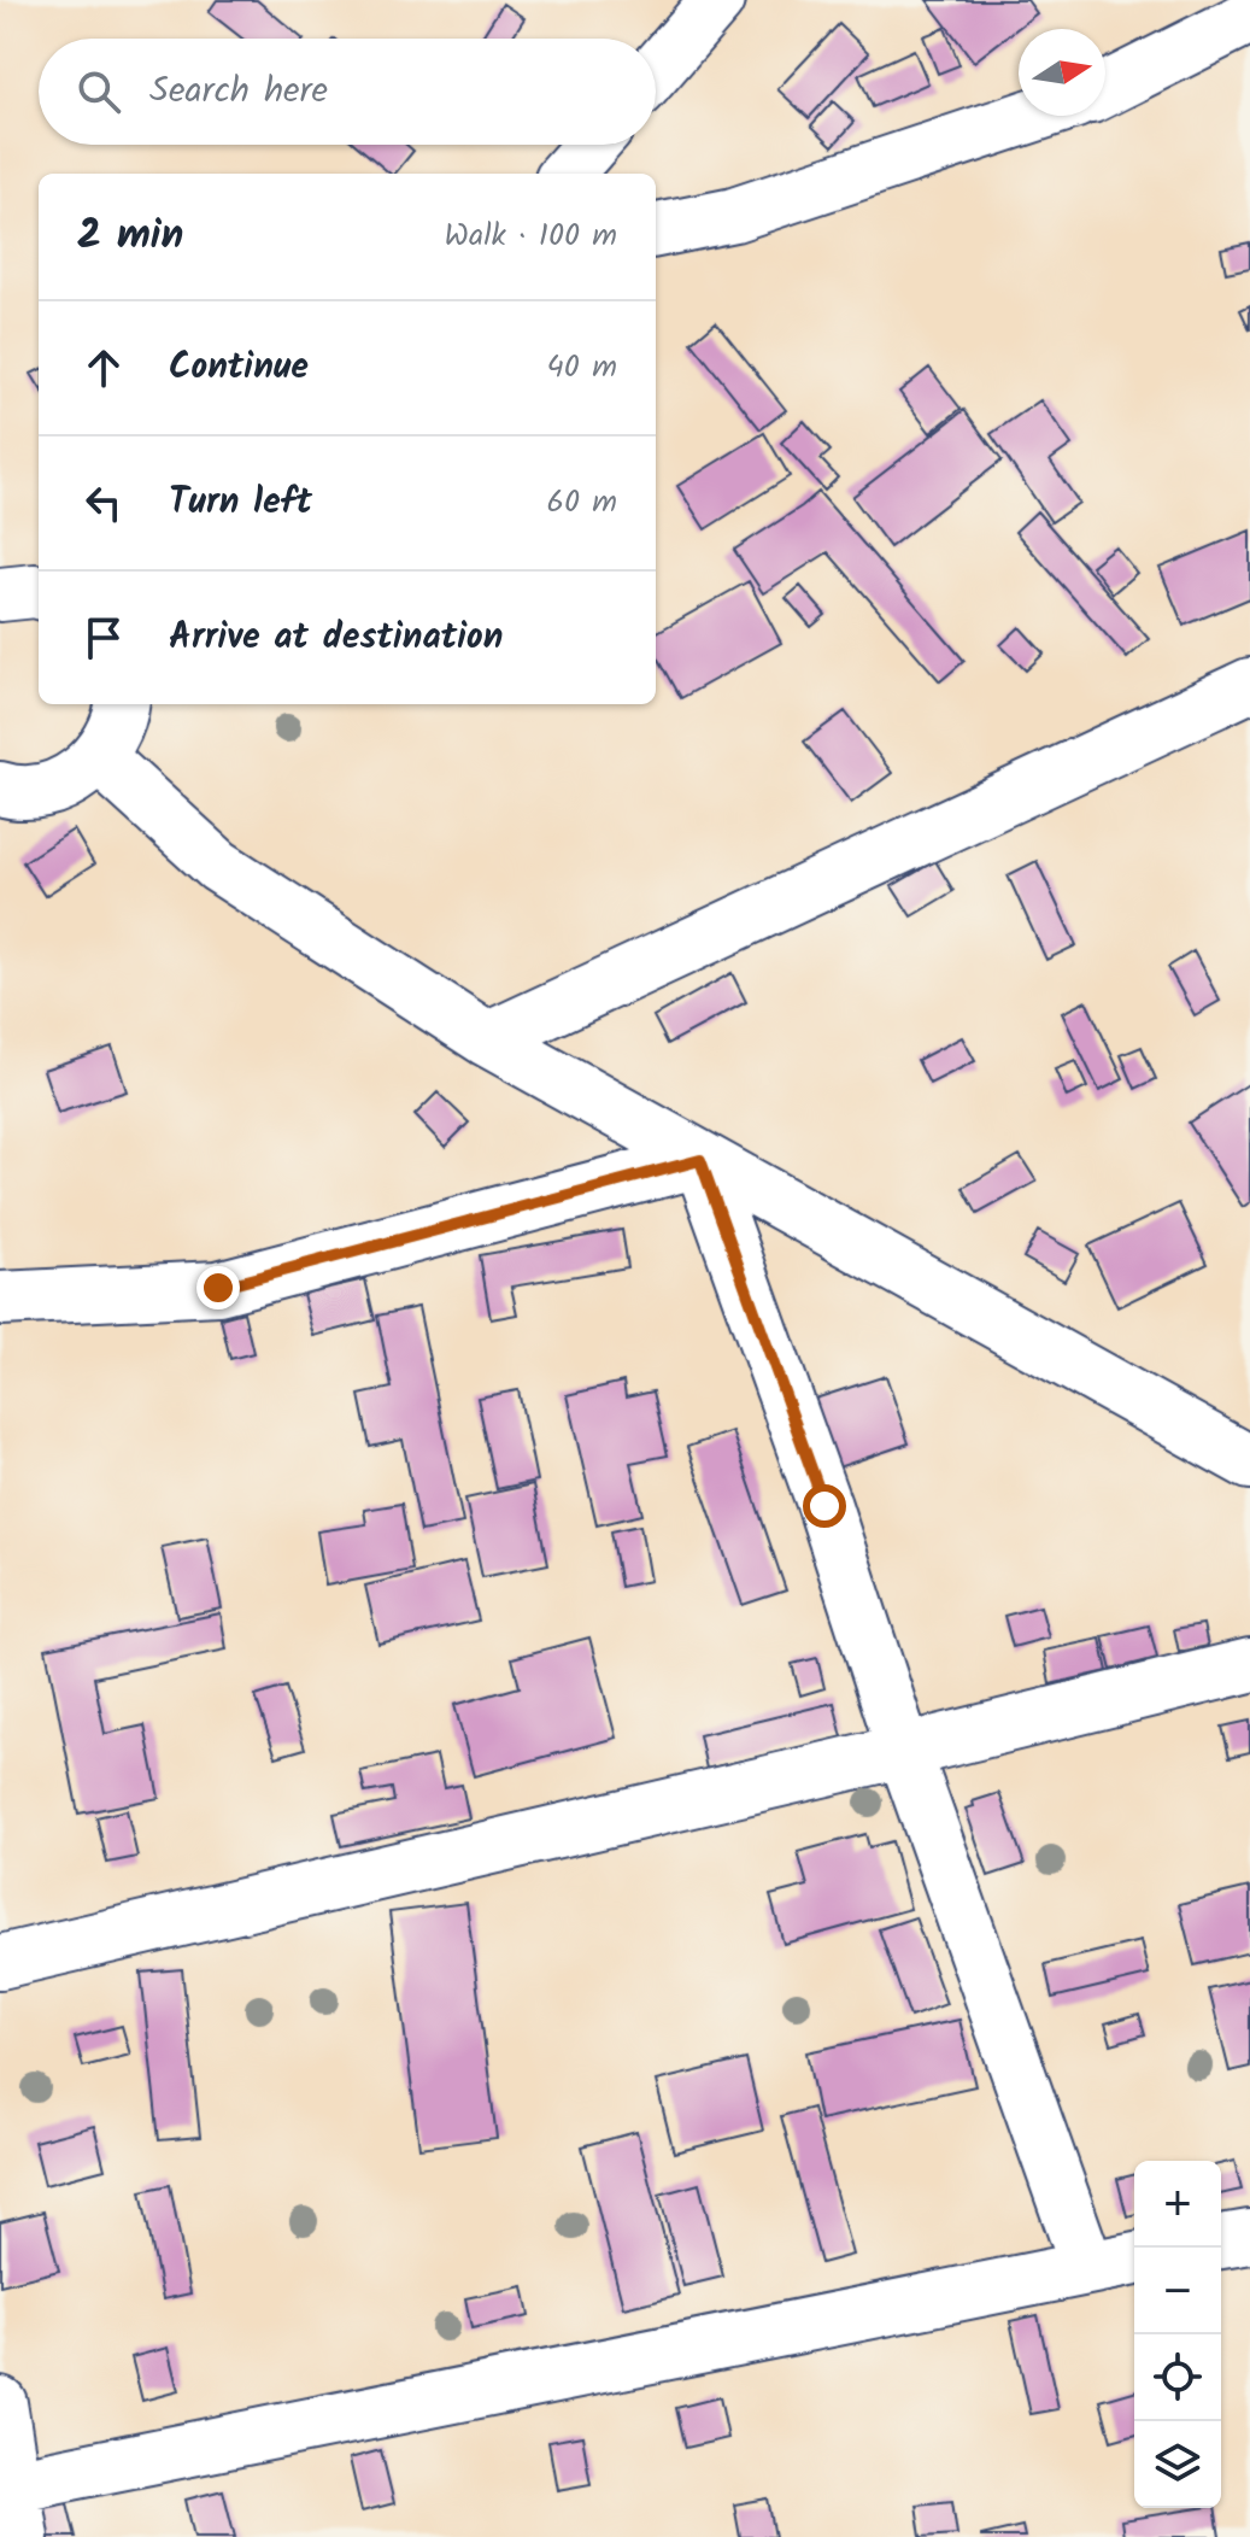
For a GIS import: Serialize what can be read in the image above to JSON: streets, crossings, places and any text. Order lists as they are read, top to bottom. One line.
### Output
{"north":"right","page":{"search":"Search here","heading":["2 min","Walk · 100 m"],"list":[["Continue","40 m"],["Turn left","60 m"],"Arrive at destination"],"map_buttons":["+","−"]}}
